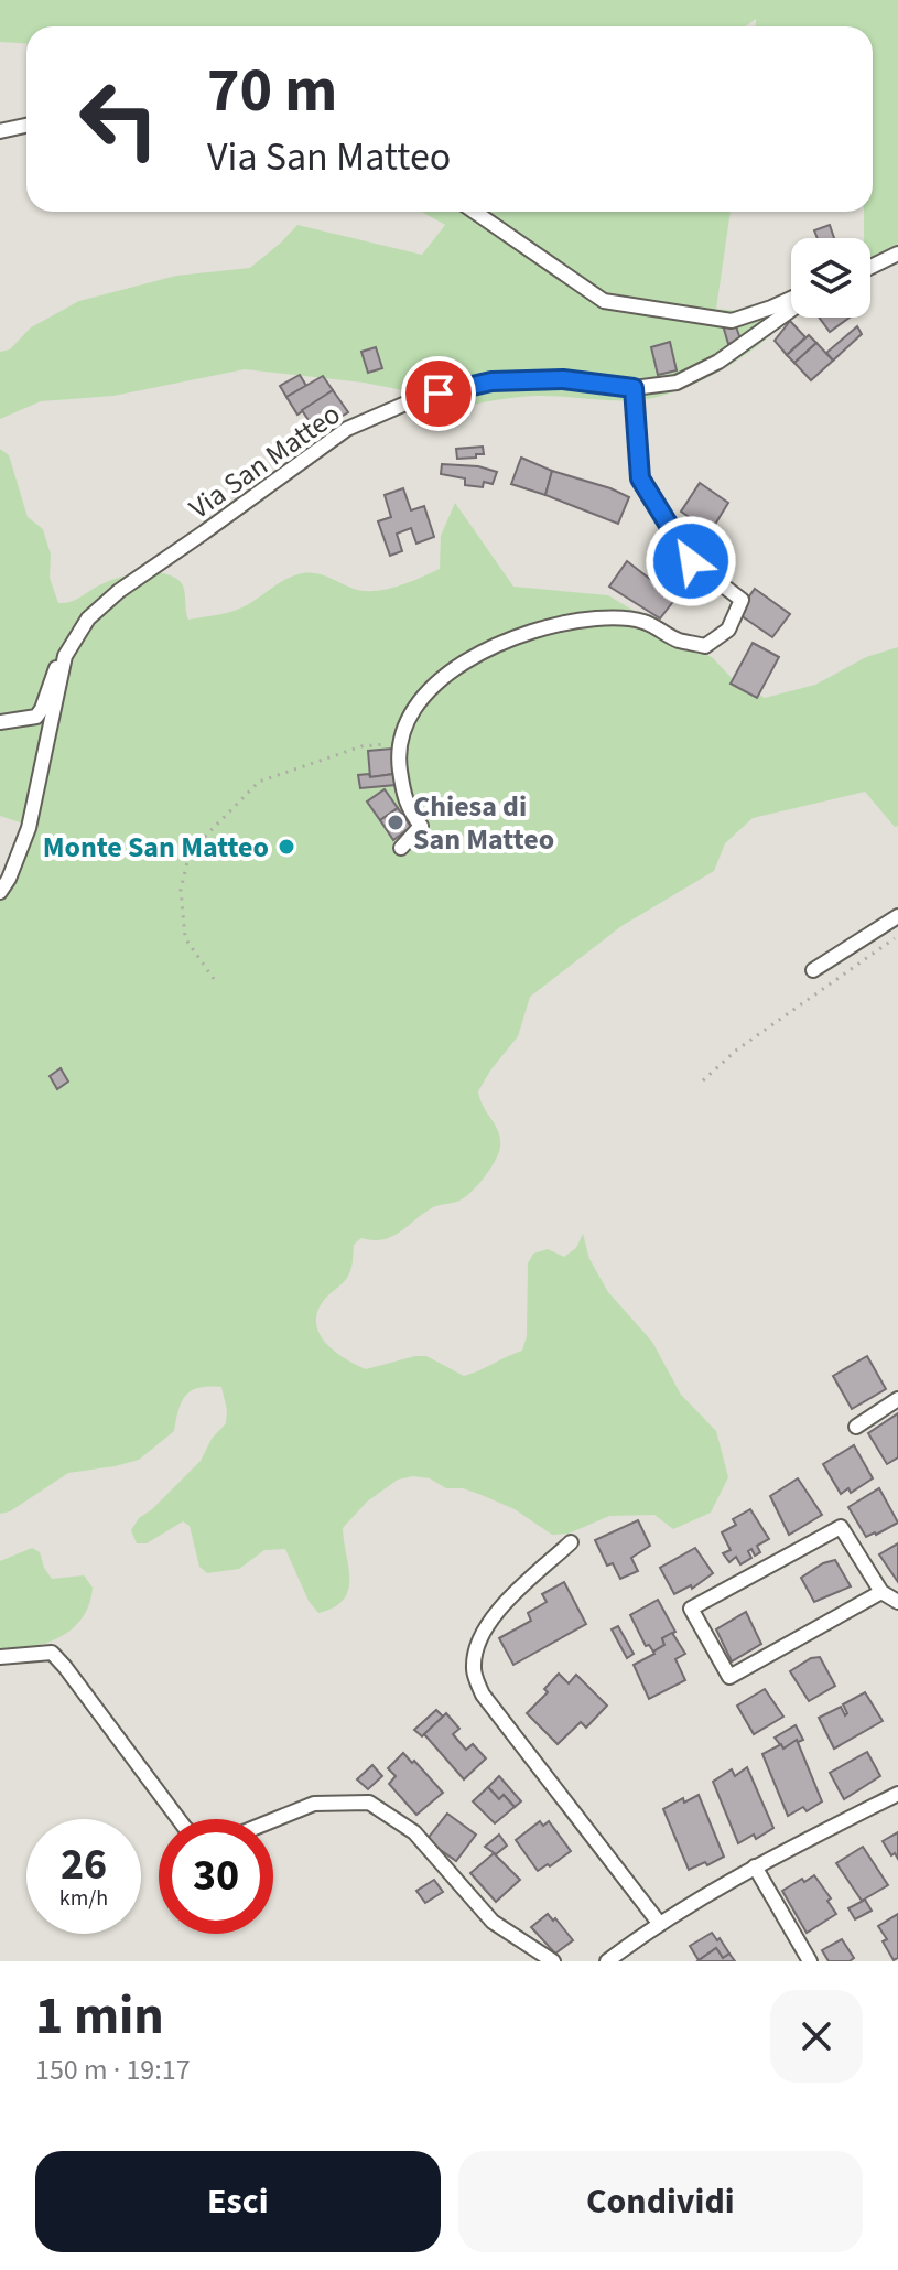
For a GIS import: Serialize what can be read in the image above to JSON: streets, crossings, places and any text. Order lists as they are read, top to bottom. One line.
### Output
{"streets":{"street":["Via San Matteo"]},"places":["Chiesa di San Matteo","Monte San Matteo"],"page":{"turn":["70 m","Via San Matteo"],"speed":"26 km/h","limit":"30","heading":["1 min","150 m · 19:17"],"buttons":["Esci","Condividi"]}}
